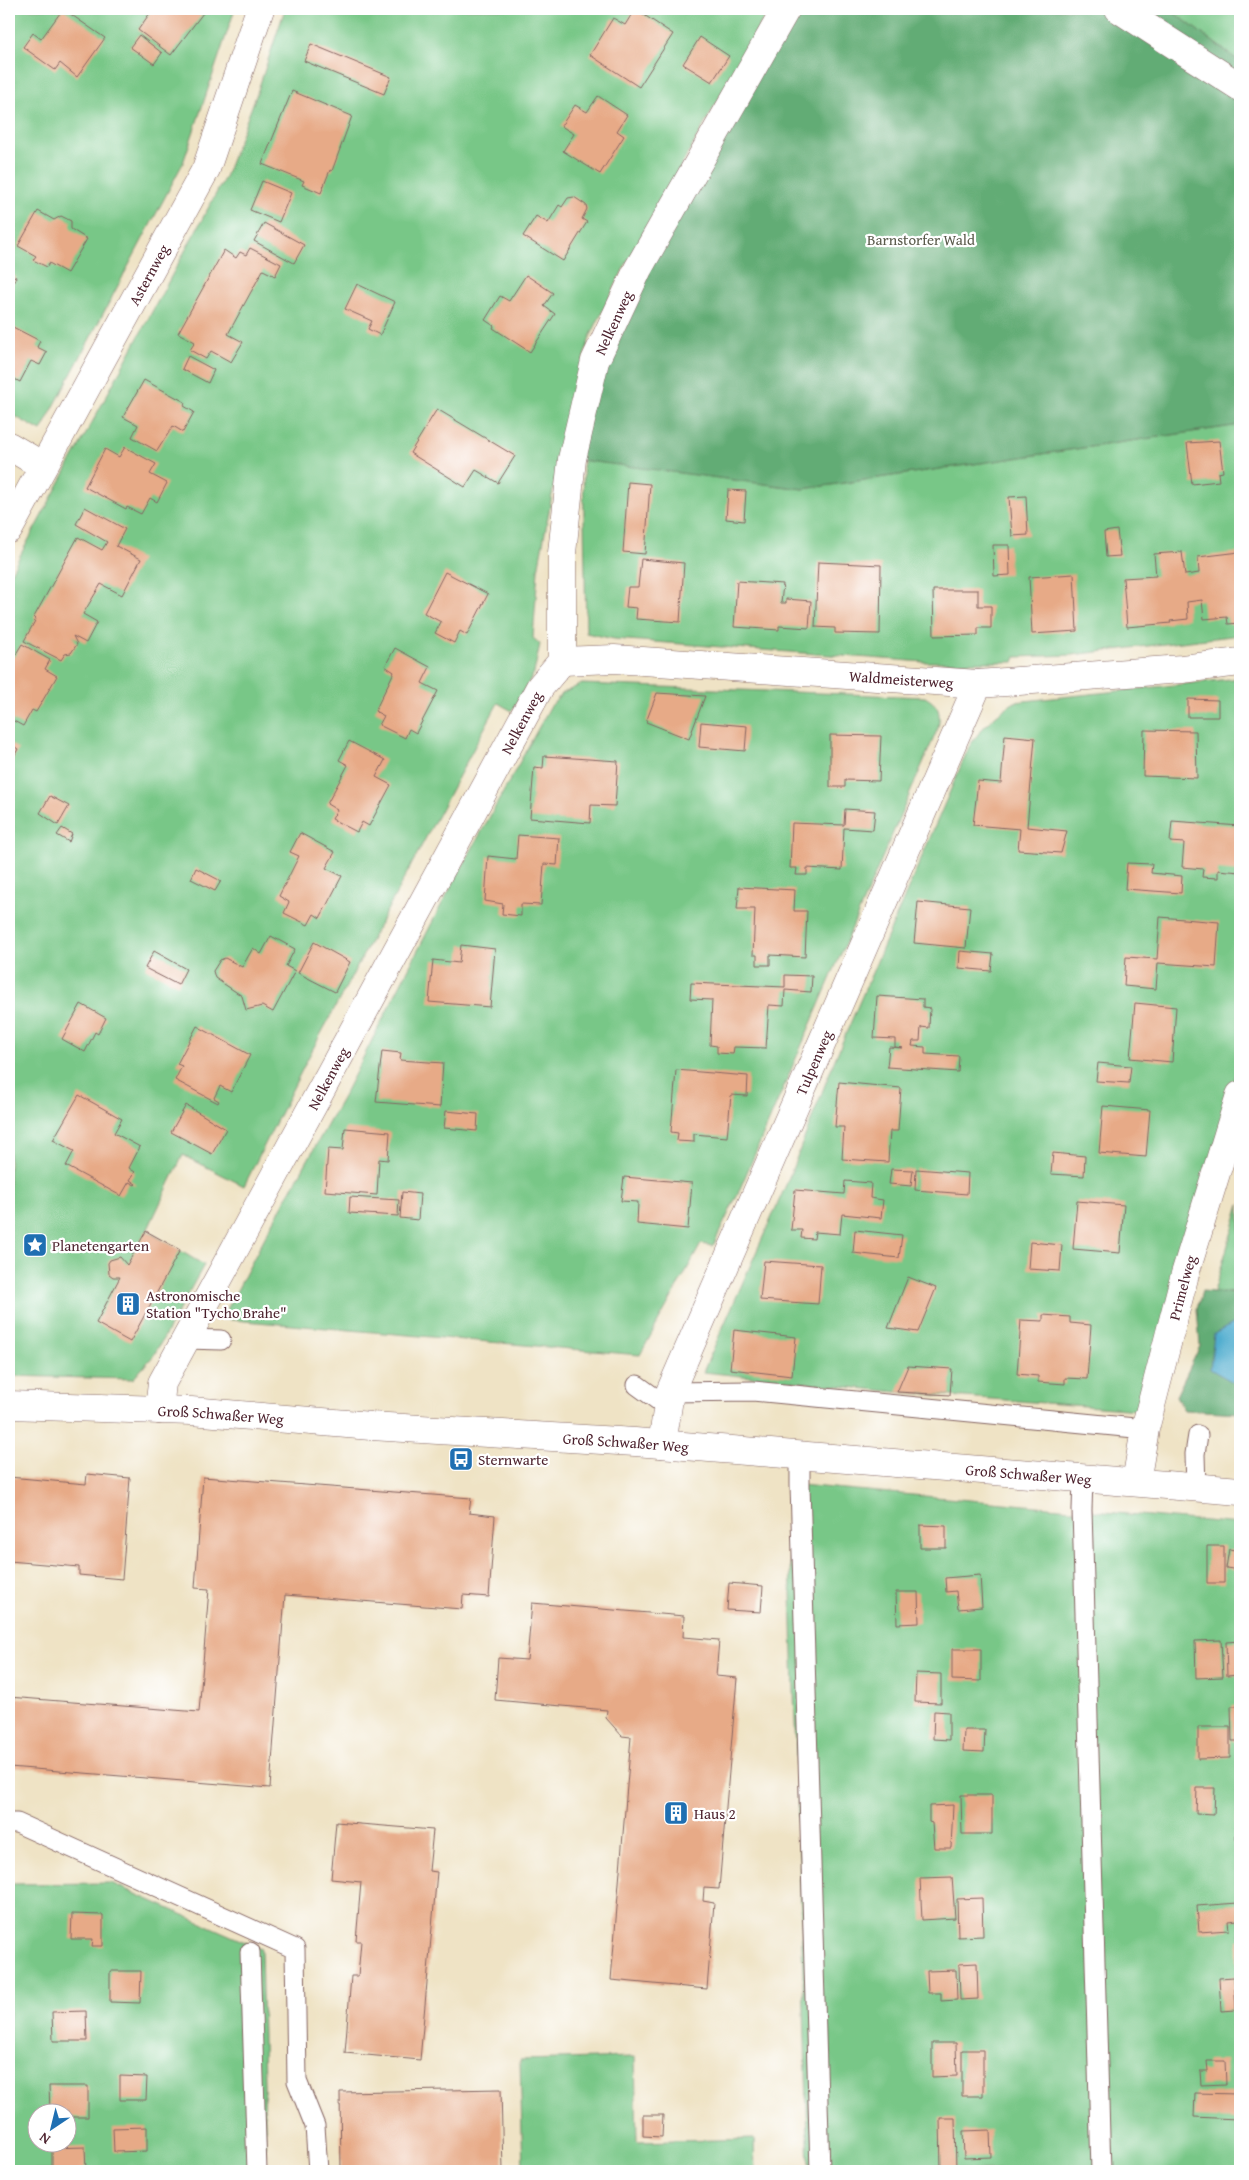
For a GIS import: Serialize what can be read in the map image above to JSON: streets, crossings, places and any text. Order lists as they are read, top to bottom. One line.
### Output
{"streets":{"street":["Asternweg","Nelkenweg","Waldmeisterweg","Tulpenweg","Primelweg","Groß Schwaßer Weg"]},"crossings":[["Nelkenweg","Waldmeisterweg"],["Nelkenweg","Groß Schwaßer Weg"],["Waldmeisterweg","Tulpenweg"],["Tulpenweg","Groß Schwaßer Weg"],["Primelweg","Groß Schwaßer Weg"]],"parks":["Barnstorfer Wald"],"places":{"place":["Planetengarten"],"building":["Astronomische Station \"Tycho Brahe\"","Haus 2"],"bus stop":["Sternwarte"]},"north":"bottom left"}
